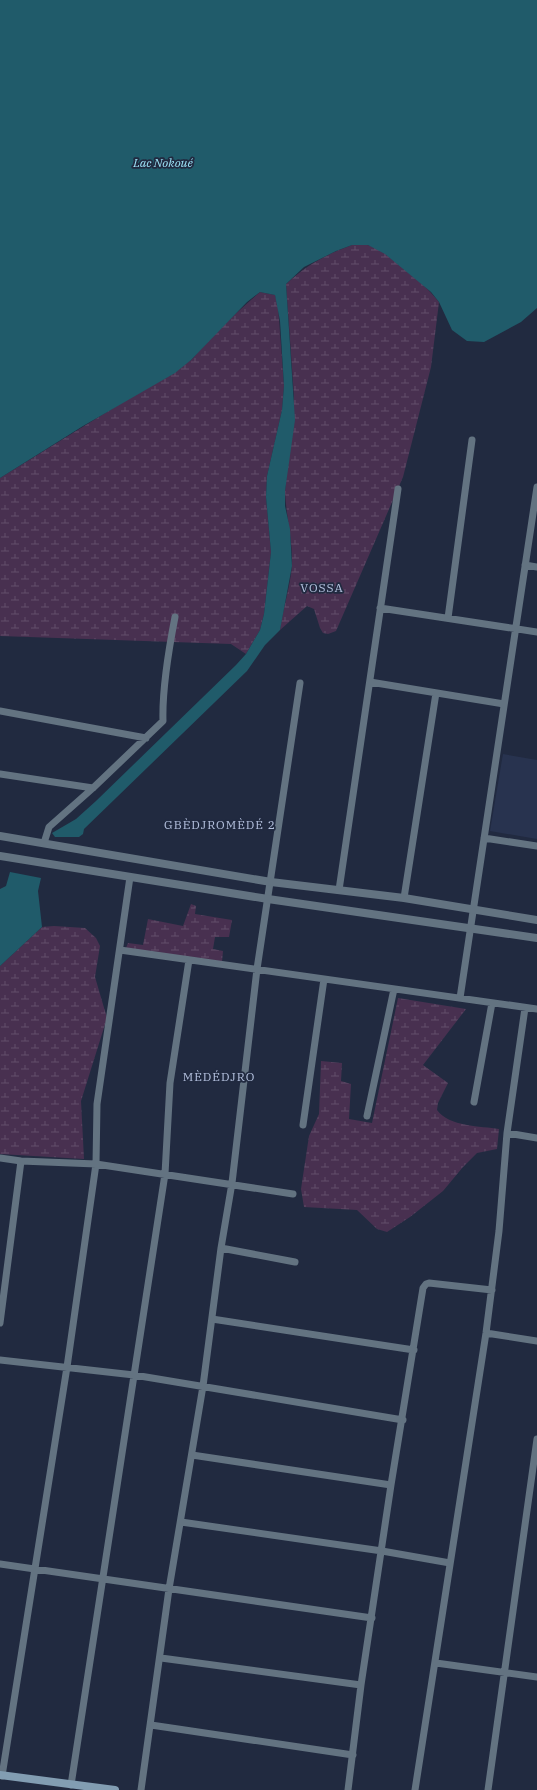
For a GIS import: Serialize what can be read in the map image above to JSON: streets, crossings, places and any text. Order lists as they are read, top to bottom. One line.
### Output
{"districts":["VOSSA","GBÈDJROMÈDÉ 2","MÈDÉDJRO"],"water":["Lac Nokoué"]}
